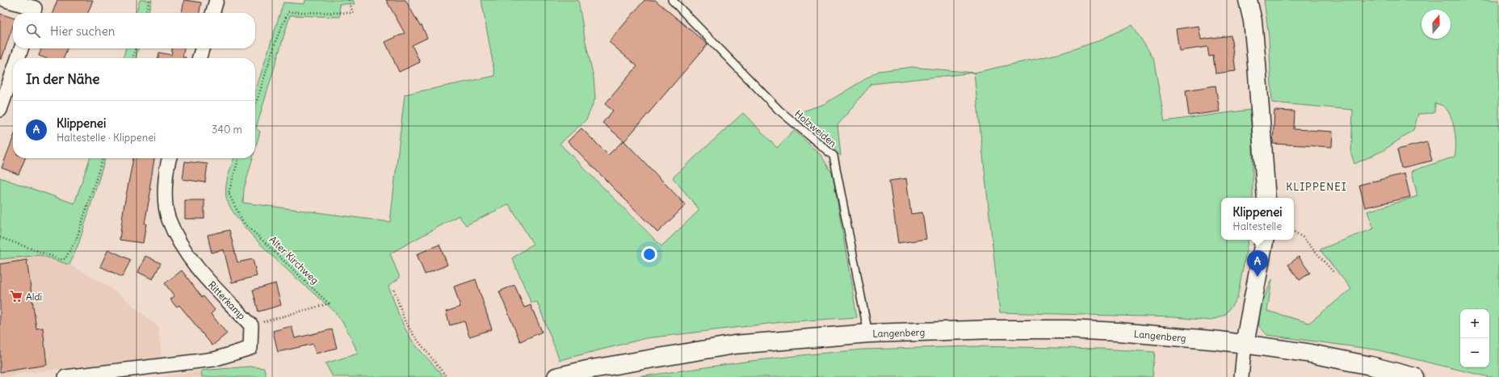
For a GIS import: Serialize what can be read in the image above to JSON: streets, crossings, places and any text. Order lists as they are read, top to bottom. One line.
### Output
{"streets":{"main road":["Langenberg"],"street":["Ritterkamp"],"lane":["Holzweiden"],"path":["Alter Kirchweg"]},"crossings":[["Holzweiden","Langenberg"],["Alter Kirchweg","Ritterkamp"]],"districts":["KLIPPENEI"],"places":{"supermarket":["Aldi"]},"north":"top","page":{"search":"Hier suchen","heading":"In der Nähe","list":[{"mark":"A","name":"Klippenei","note":"Haltestelle · Klippenei","value":"340 m"}],"popup":["Klippenei","Haltestelle"],"pins":"A","map_buttons":["+","−"]}}
